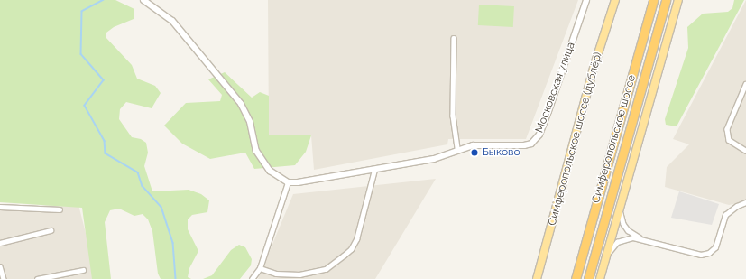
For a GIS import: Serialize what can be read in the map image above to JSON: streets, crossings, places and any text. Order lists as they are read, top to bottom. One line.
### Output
{"streets":{"highway":["Симферопольское шоссе"],"main road":["Симферопольское шоссе (дублёр)"],"street":["Московская улица"]},"places":["Быково"]}
